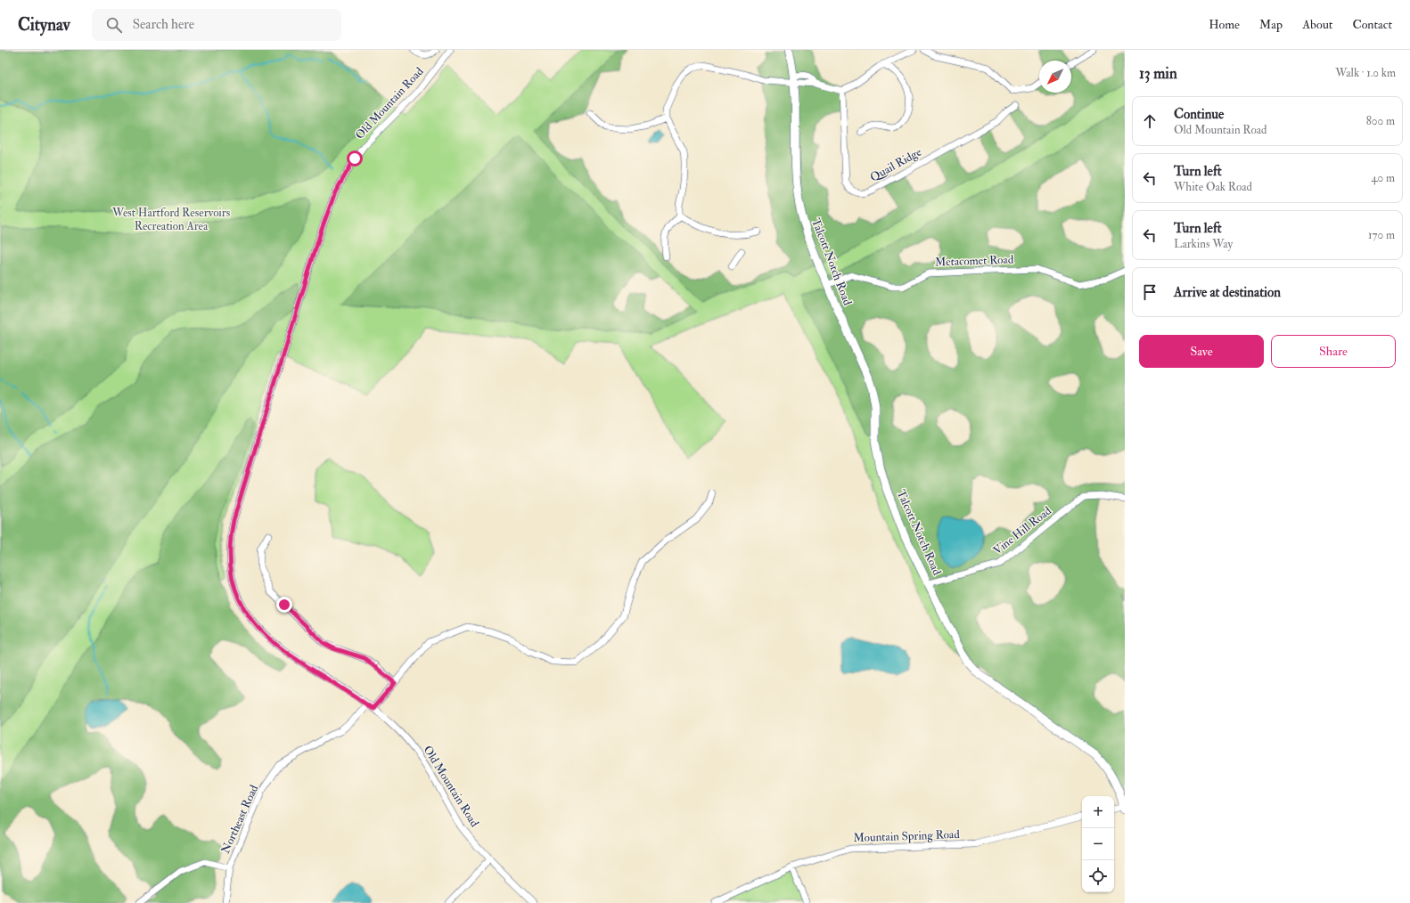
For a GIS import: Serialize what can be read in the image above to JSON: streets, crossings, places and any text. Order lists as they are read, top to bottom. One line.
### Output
{"streets":{"street":["Old Mountain Road","Quail Ridge","Metacomet Road","Talcott Notch Road","Vine Hill Road","Northeast Road","Mountain Spring Road"]},"crossings":[["Old Mountain Road","Northeast Road"],["Metacomet Road","Talcott Notch Road"],["Talcott Notch Road","Vine Hill Road"]],"parks":["West Hartford Reservoirs Recreation Area"],"north":"bottom left","page":{"header":"Citynav","search":"Search here","nav":["Home","Map","About","Contact"],"heading":["13 min","Walk · 1.0 km"],"list":[["Continue","Old Mountain Road","800 m"],["Turn left","White Oak Road","40 m"],["Turn left","Larkins Way","170 m"],"Arrive at destination"],"buttons":["Save","Share"],"map_buttons":["+","−"]}}
